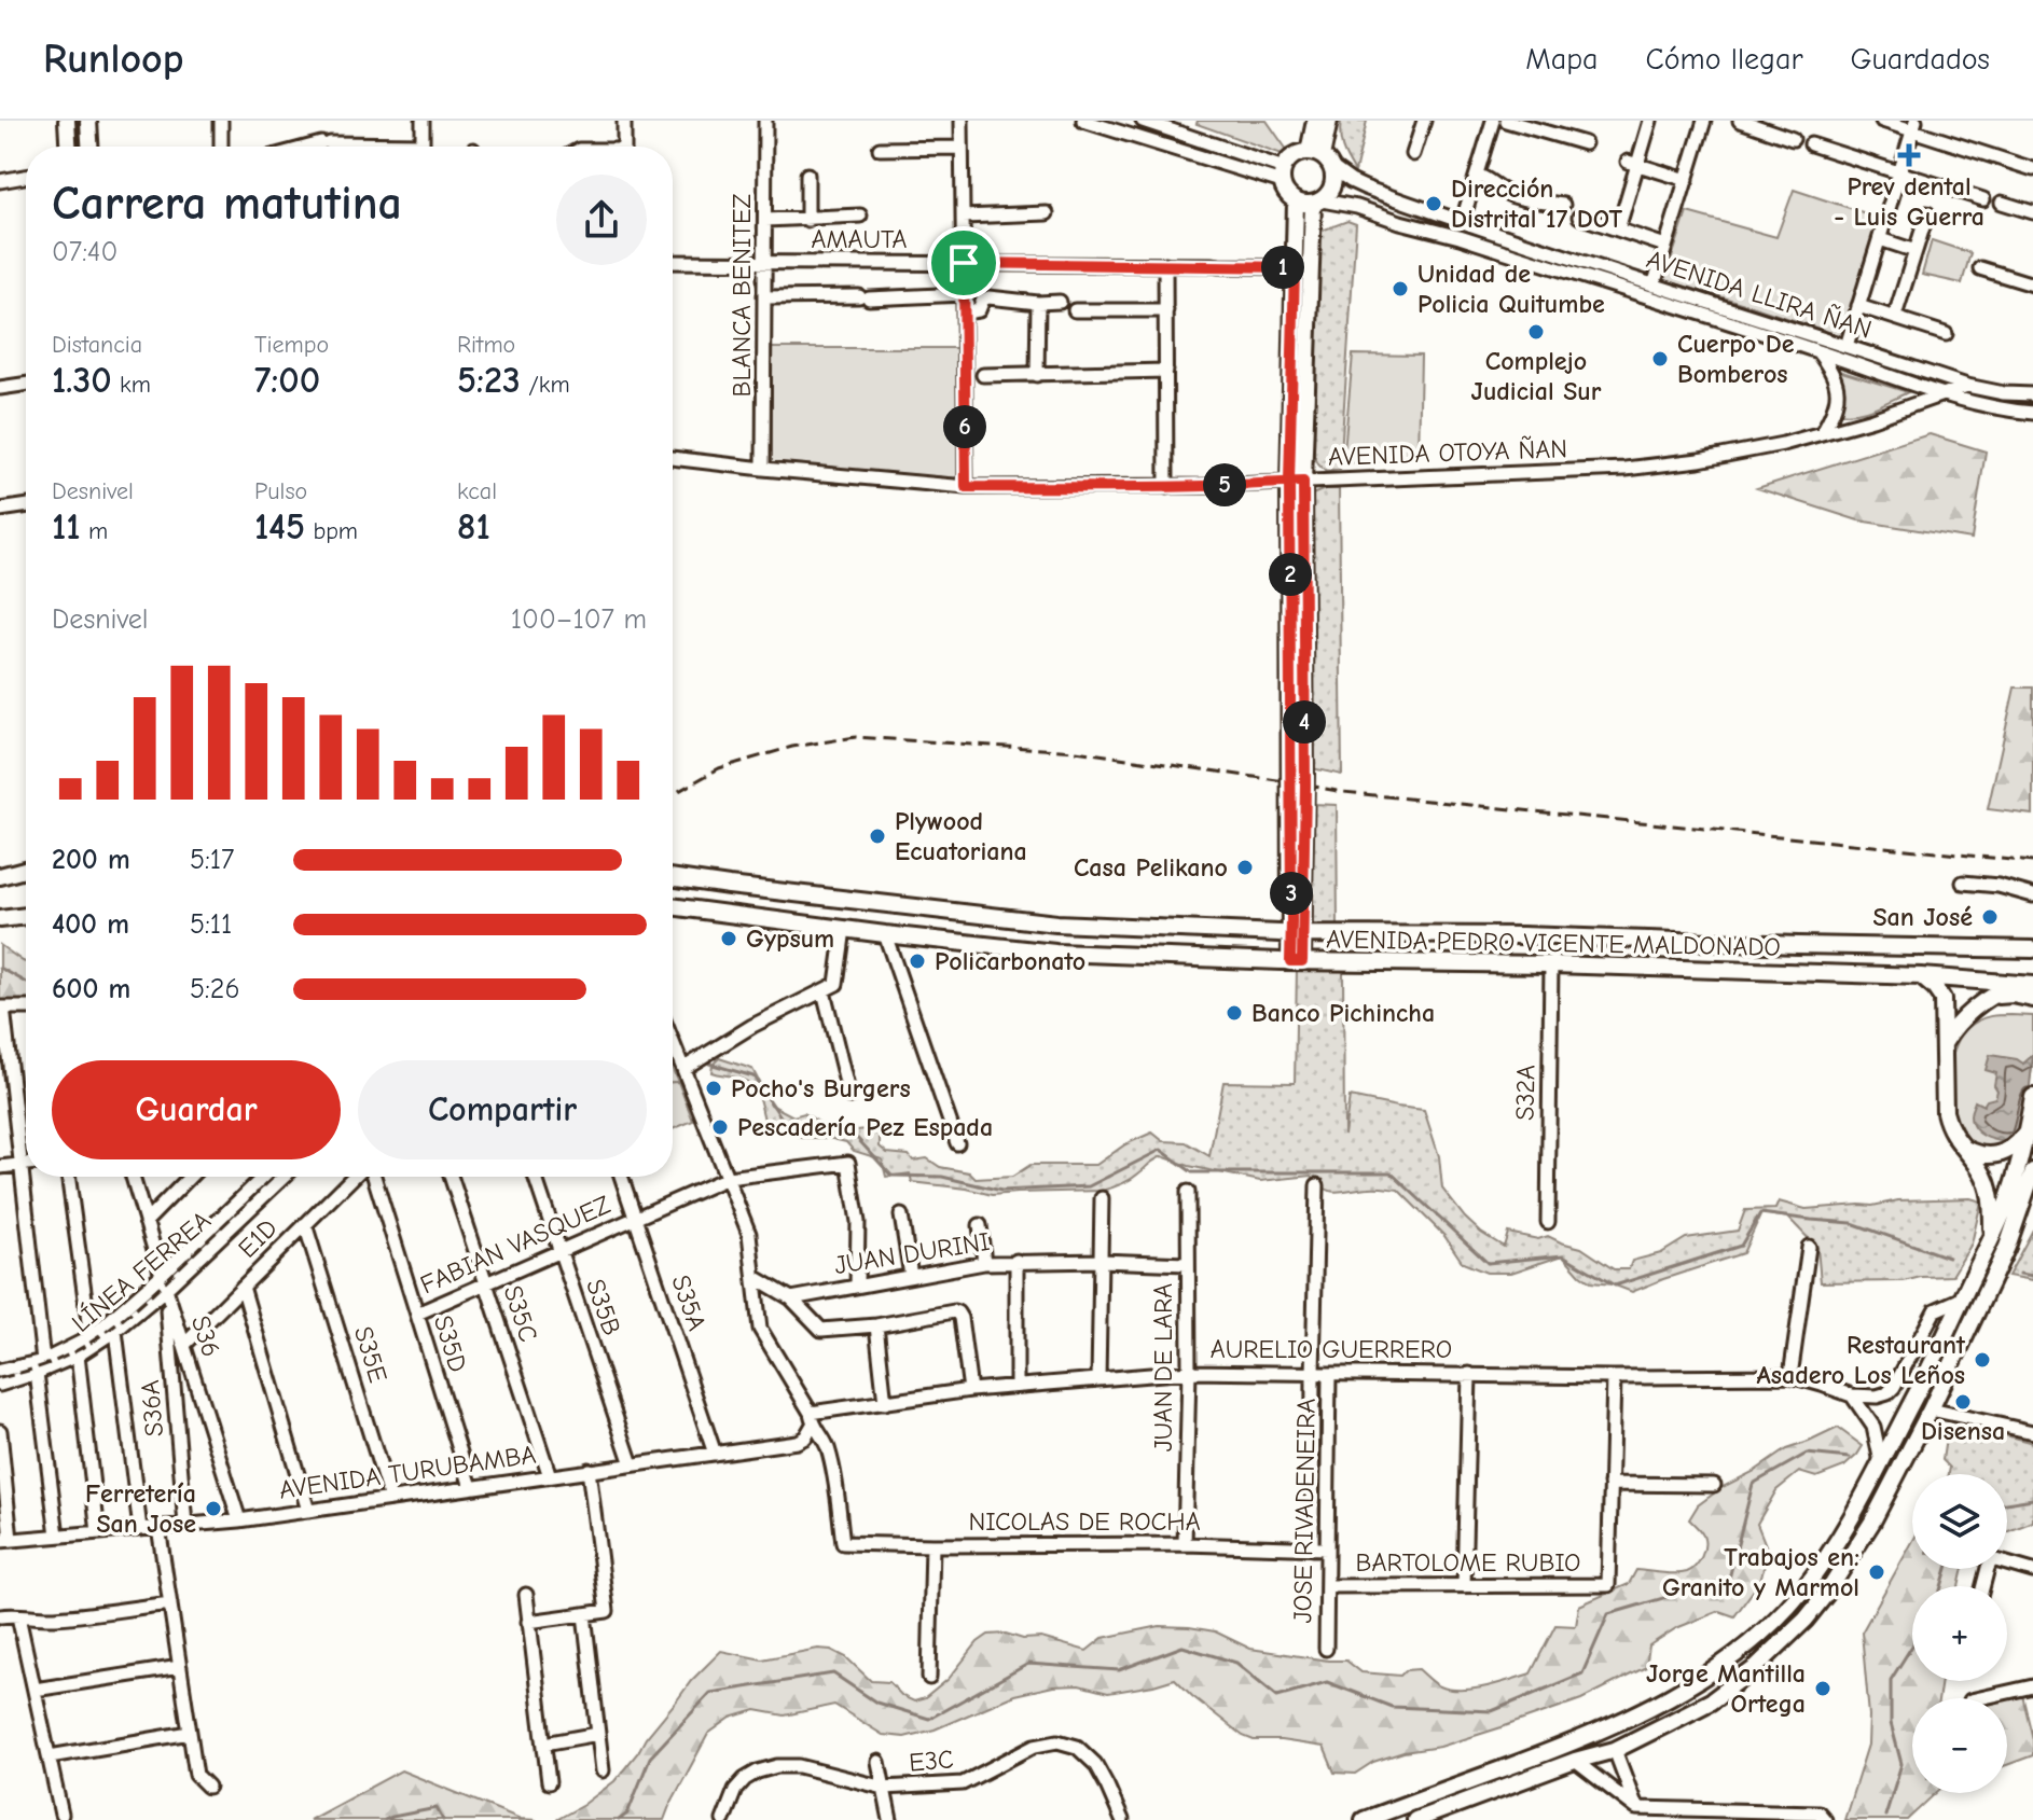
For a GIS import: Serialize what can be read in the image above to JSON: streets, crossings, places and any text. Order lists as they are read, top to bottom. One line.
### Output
{"streets":{"main road":["AVENIDA PEDRO VICENTE MALDONADO"],"street":["AMAUTA","AVENIDA LLIRA ÑAN","BLANCA BENITEZ","AVENIDA OTOYA ÑAN","S32A","E1D","FABIAN VASQUEZ","JUAN DURINI","LÍNEA FERREA","S35A","S35B","S35C","S36","S35D","AURELIO GUERRERO","S35E","JUAN DE LARA","S36A","AVENIDA TURUBAMBA","JOSE RIVADENEIRA","NICOLAS DE ROCHA","BARTOLOME RUBIO","E3C"]},"crossings":[["AMAUTA","BLANCA BENITEZ"],["AVENIDA LLIRA ÑAN","AVENIDA OTOYA ÑAN"],["BLANCA BENITEZ","AVENIDA OTOYA ÑAN"],["AVENIDA PEDRO VICENTE MALDONADO","S32A"],["E1D","S36"],["E1D","S35E"],["FABIAN VASQUEZ","JUAN DURINI"],["FABIAN VASQUEZ","S35A"],["FABIAN VASQUEZ","S35B"],["FABIAN VASQUEZ","S35C"],["FABIAN VASQUEZ","S35D"],["JUAN DURINI","JUAN DE LARA"],["LÍNEA FERREA","S36"],["LÍNEA FERREA","S36A"],["S35A","AVENIDA TURUBAMBA"],["S35B","AVENIDA TURUBAMBA"],["S35C","AVENIDA TURUBAMBA"],["S36","S36A"],["S36","AVENIDA TURUBAMBA"],["S35D","AVENIDA TURUBAMBA"],["AURELIO GUERRERO","JUAN DE LARA"],["AURELIO GUERRERO","AVENIDA TURUBAMBA"],["AURELIO GUERRERO","JOSE RIVADENEIRA"],["AURELIO GUERRERO","NICOLAS DE ROCHA"],["AURELIO GUERRERO","BARTOLOME RUBIO"],["S35E","AVENIDA TURUBAMBA"],["JUAN DE LARA","NICOLAS DE ROCHA"],["S36A","AVENIDA TURUBAMBA"],["AVENIDA TURUBAMBA","NICOLAS DE ROCHA"],["JOSE RIVADENEIRA","NICOLAS DE ROCHA"],["JOSE RIVADENEIRA","BARTOLOME RUBIO"]],"places":{"health":["Prev dental - Luis Guerra"],"other":["Dirección Distrital 17 DOT","Unidad de Policia Quitumbe","Complejo Judicial Sur","Cuerpo De Bomberos","Plywood Ecuatoriana","Casa Pelikano","San José","Gypsum","Policarbonato","Banco Pichincha","Pocho's Burgers","Pescadería Pez Espada","Restaurant Asadero Los Leños","Disensa","Ferretería San Jose","Trabajos en: Granito y Marmol","Jorge Mantilla Ortega"]},"page":{"header":"Runloop","nav":["Mapa","Cómo llegar","Guardados"],"heading":["Carrera matutina","07:40"],"pins":["1","6","5","2","4","3"],"stats":[["Distancia","1.30 km"],["Tiempo","7:00"],["Ritmo","5:23 /km"],["Desnivel","11 m"],["Pulso","145 bpm"],["kcal","81"]],"chart":["Desnivel","100–107 m"],"list":[{"name":"200 m","note":"5:17"},{"name":"400 m","note":"5:11"},{"name":"600 m","note":"5:26"}],"buttons":["Guardar","Compartir"],"map_buttons":["+","−"]}}
